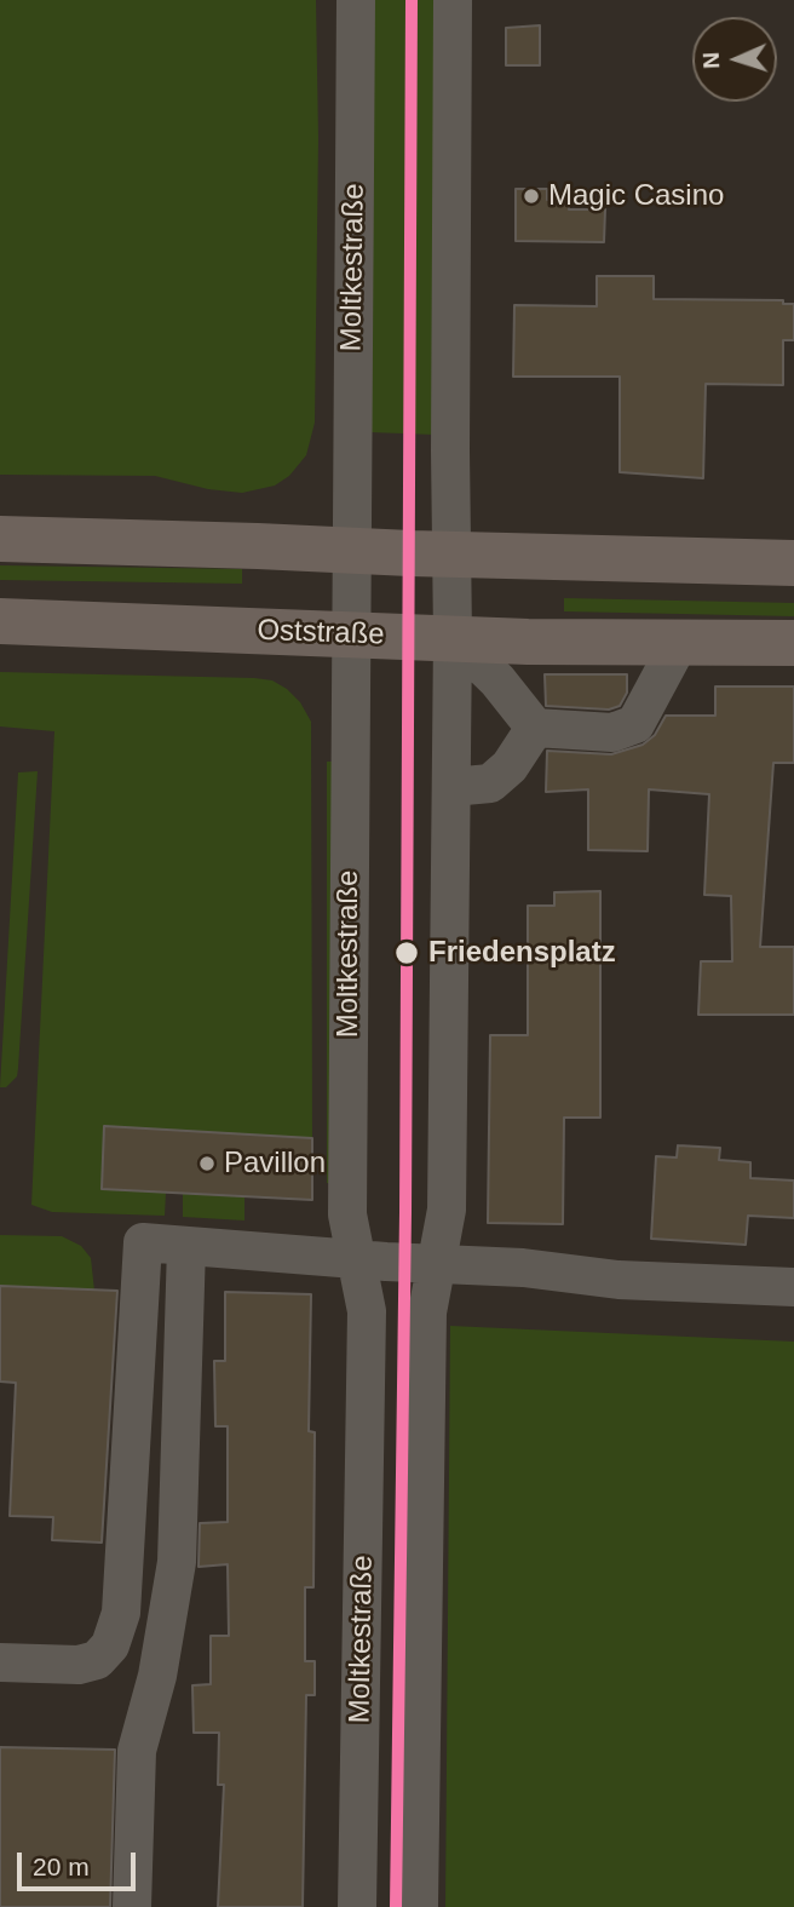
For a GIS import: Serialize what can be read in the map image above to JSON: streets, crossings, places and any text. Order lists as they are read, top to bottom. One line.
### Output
{"streets":{"main road":["Oststraße"],"street":["Moltkestraße"]},"crossings":[["Moltkestraße","Oststraße"]],"places":["Magic Casino","Friedensplatz","Pavillon"],"scale_bar":"20 m","north":"left"}
